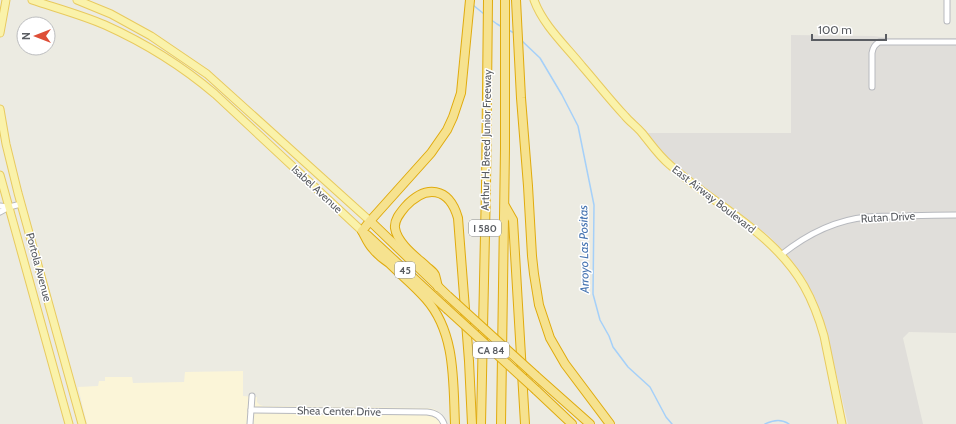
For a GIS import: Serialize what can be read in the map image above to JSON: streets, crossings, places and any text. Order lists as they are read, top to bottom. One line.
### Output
{"streets":{"highway":["Arthur H. Breed Junior Freeway","Isabel Avenue","I 580","45","CA 84"],"main road":["East Airway Boulevard","Portola Avenue"],"street":["Rutan Drive","Shea Center Drive"]},"crossings":[["East Airway Boulevard","Rutan Drive"]],"water":["Arroyo Las Positas"],"scale_bar":"100 m","north":"left"}
